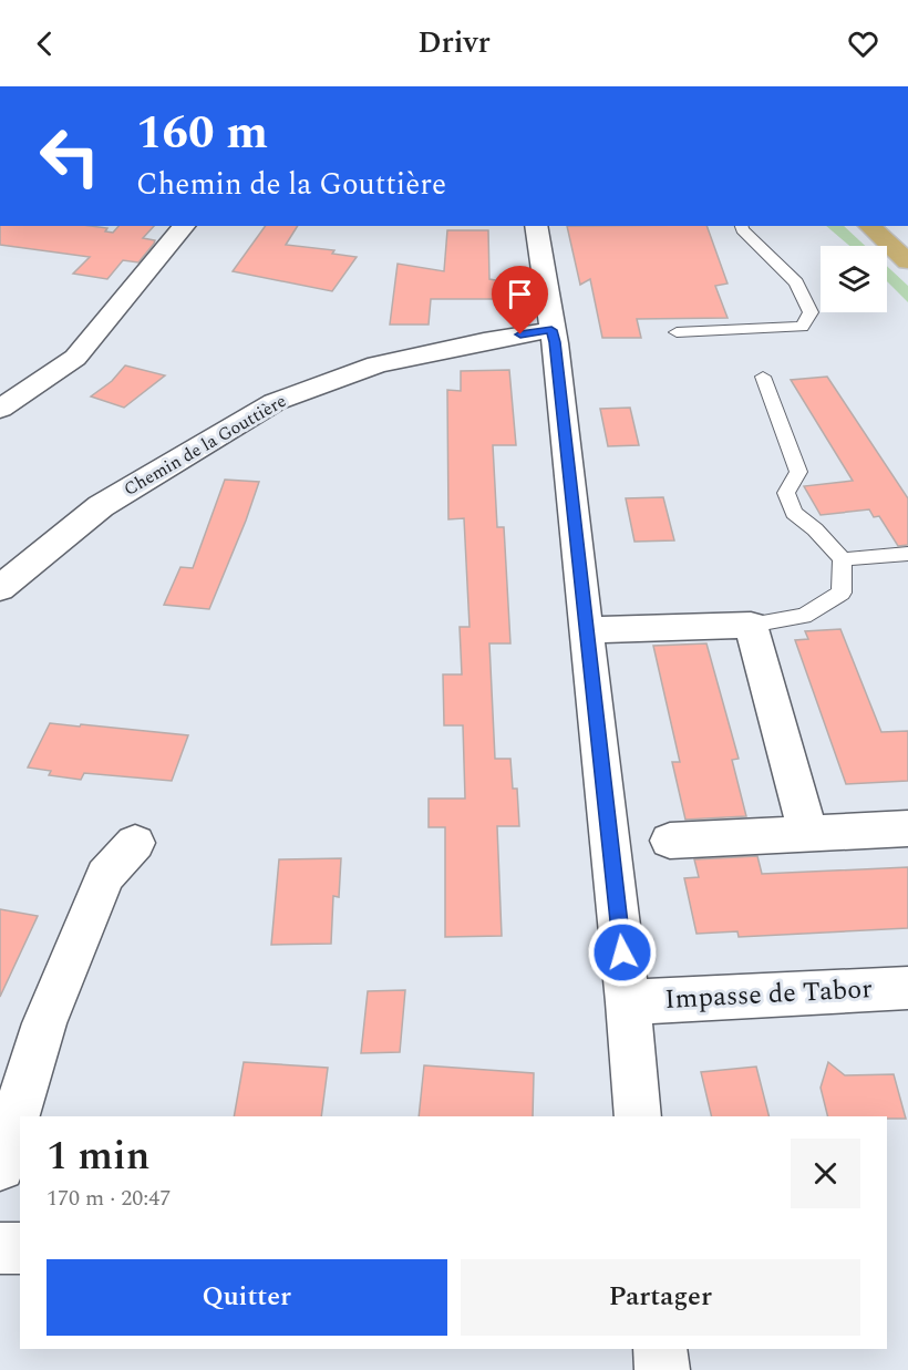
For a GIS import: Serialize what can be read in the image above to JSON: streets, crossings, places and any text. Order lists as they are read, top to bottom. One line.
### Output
{"streets":{"street":["Chemin de la Gouttière","Impasse de Tabor"]},"page":{"header":"Drivr","turn":["160 m","Chemin de la Gouttière"],"heading":["1 min","170 m · 20:47"],"buttons":["Quitter","Partager"]}}
